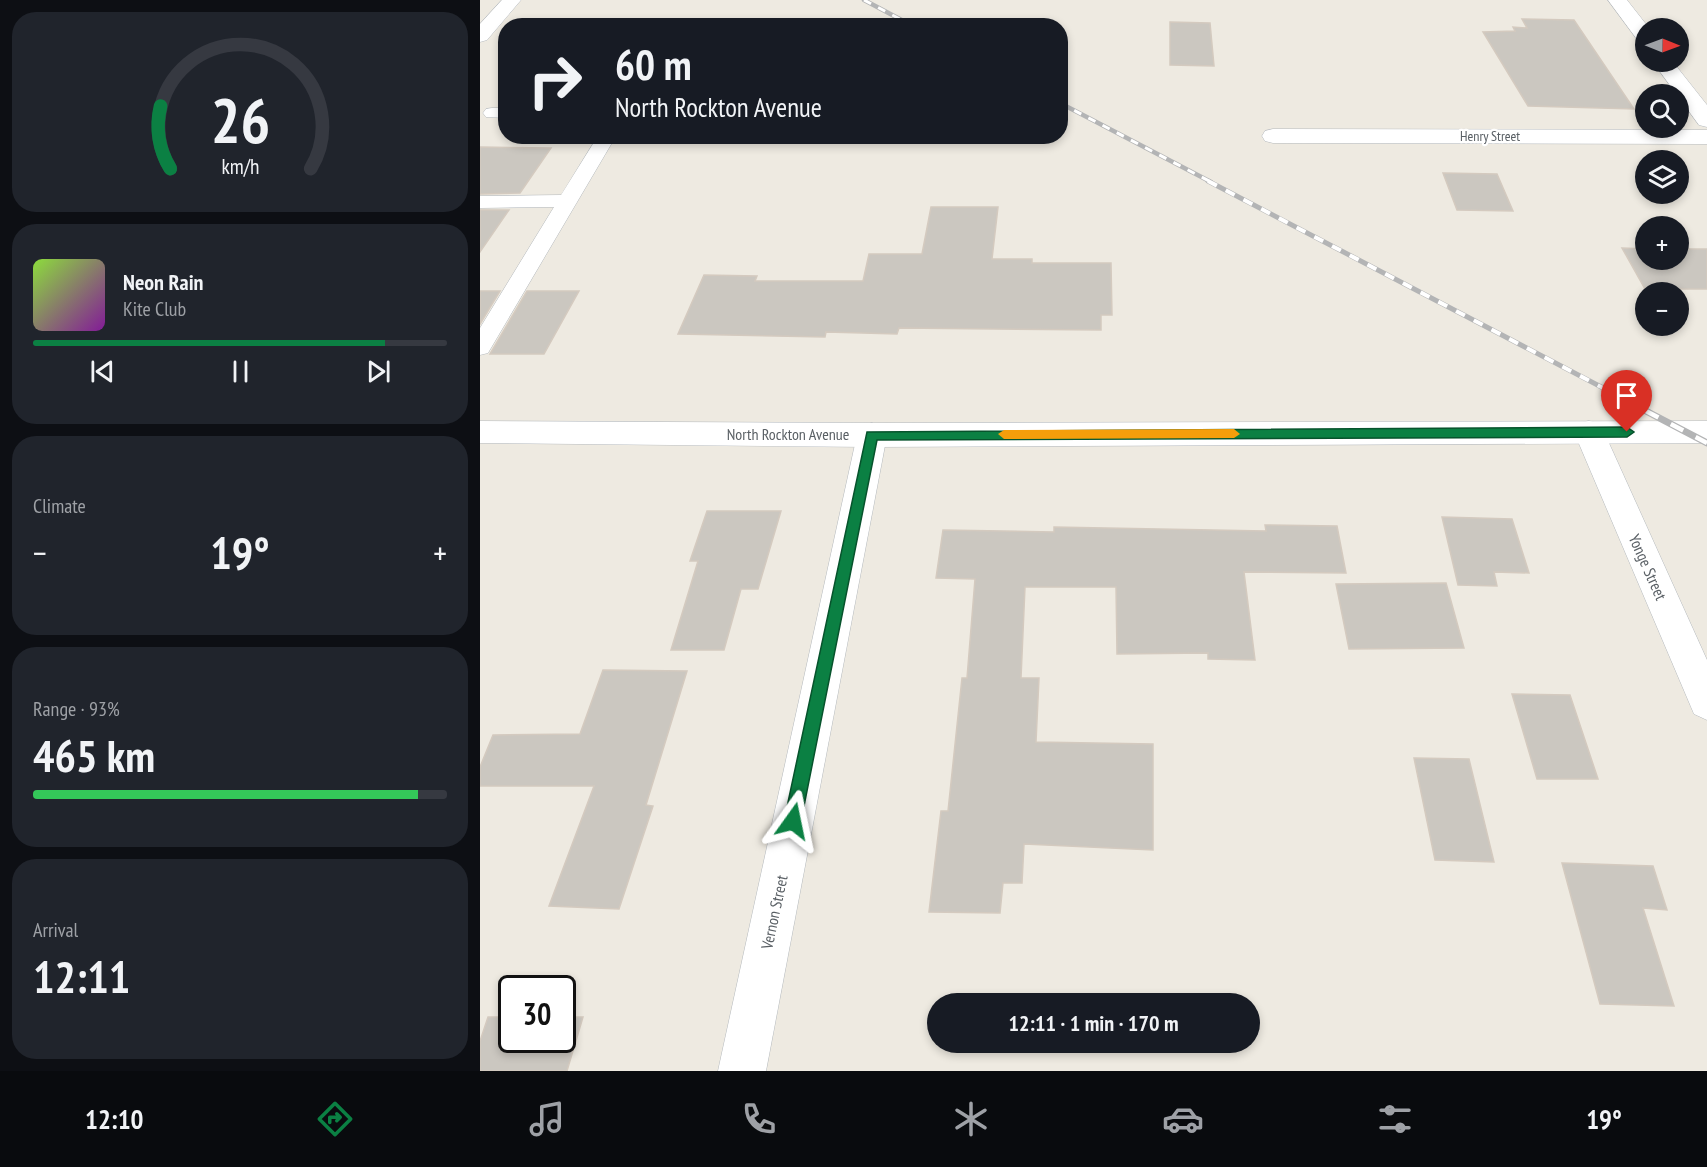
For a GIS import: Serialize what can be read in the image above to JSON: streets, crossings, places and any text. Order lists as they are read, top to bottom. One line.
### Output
{"streets":{"street":["Henry Street","North Rockton Avenue","Yonge Street","Vernon Street"]},"crossings":[["North Rockton Avenue","Yonge Street"],["North Rockton Avenue","Vernon Street"]],"north":"right","page":{"map_buttons":["+","−"],"turn":["60 m","North Rockton Avenue"],"song":["Neon Rain","Kite Club"],"tile":["Climate",["Range · 93%","465 km"],["Arrival","12:11"]],"heat":["−","19°","+"],"limit":"30","trip":"12:11 · 1 min · 170 m","tabs":["12:10","19°"],"gauge":["26","km/h"]}}
